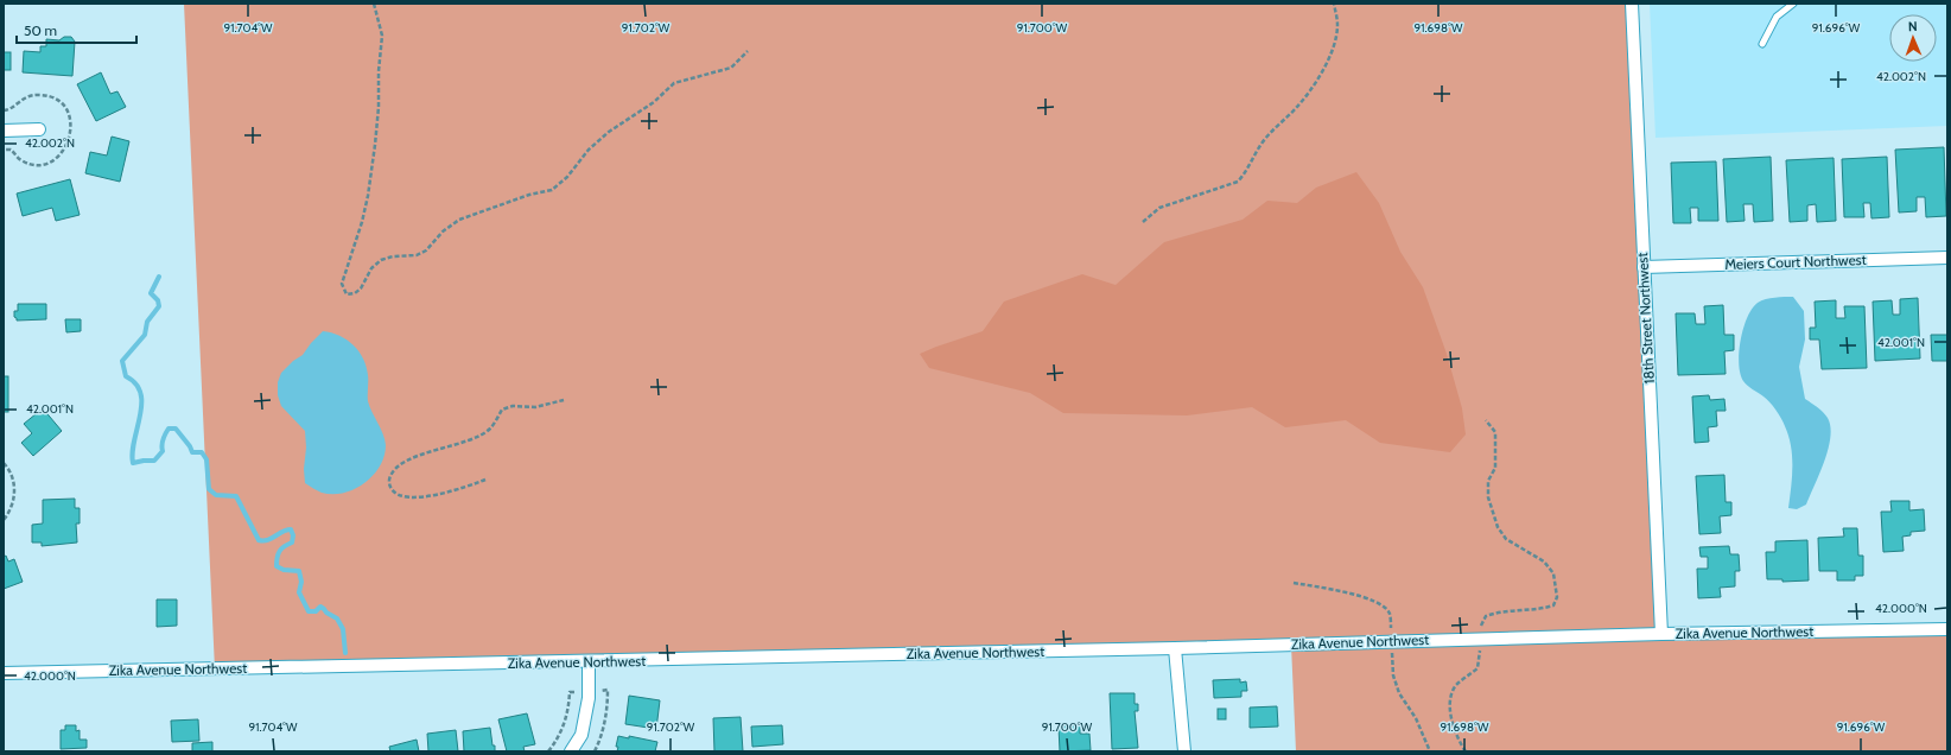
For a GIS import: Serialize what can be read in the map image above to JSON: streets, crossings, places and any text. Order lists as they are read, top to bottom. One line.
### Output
{"streets":{"street":["Meiers Court Northwest","18th Street Northwest","Zika Avenue Northwest"]},"crossings":[["Meiers Court Northwest","18th Street Northwest"],["18th Street Northwest","Zika Avenue Northwest"]],"scale_bar":"50 m","north":"top","coordinates":["91.704°W","91.702°W","91.700°W","91.698°W","91.696°W","42.002°N","42.001°N","42.000°N"]}
